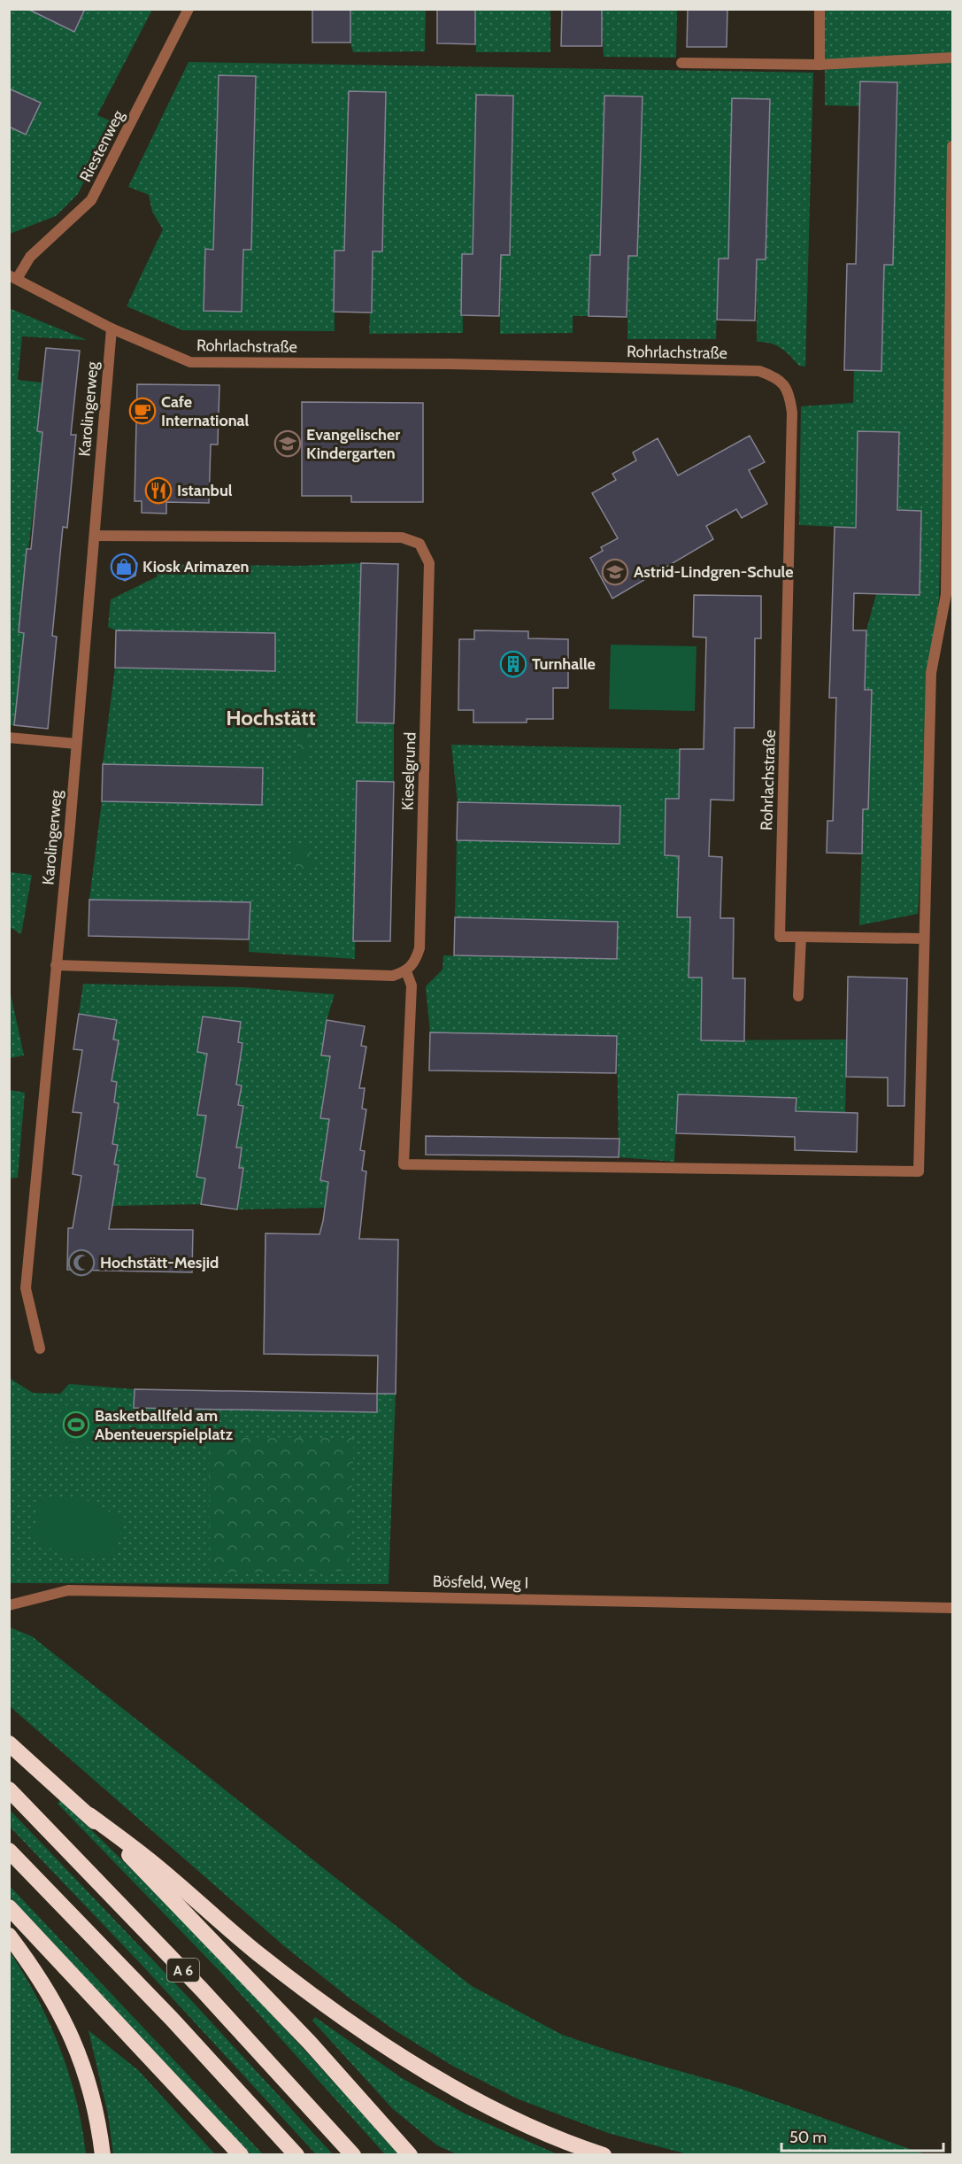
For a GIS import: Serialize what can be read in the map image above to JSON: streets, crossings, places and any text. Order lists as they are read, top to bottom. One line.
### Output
{"streets":{"highway":["A 6"],"street":["Riestenweg","Rohrlachstraße","Karolingerweg","Kieselgrund","Bösfeld, Weg I"]},"crossings":[["Riestenweg","Rohrlachstraße"],["Rohrlachstraße","Karolingerweg"],["Karolingerweg","Kieselgrund"]],"districts":["Hochstätt"],"places":{"cafe":["Cafe International"],"school or university":["Evangelischer Kindergarten","Astrid-Lindgren-Schule"],"restaurant":["Istanbul"],"shop":["Kiosk Arimazen"],"building":["Turnhalle"],"mosque":["Hochstätt-Mesjid"],"sports":["Basketballfeld am Abenteuerspielplatz"]},"scale_bar":"50 m"}
